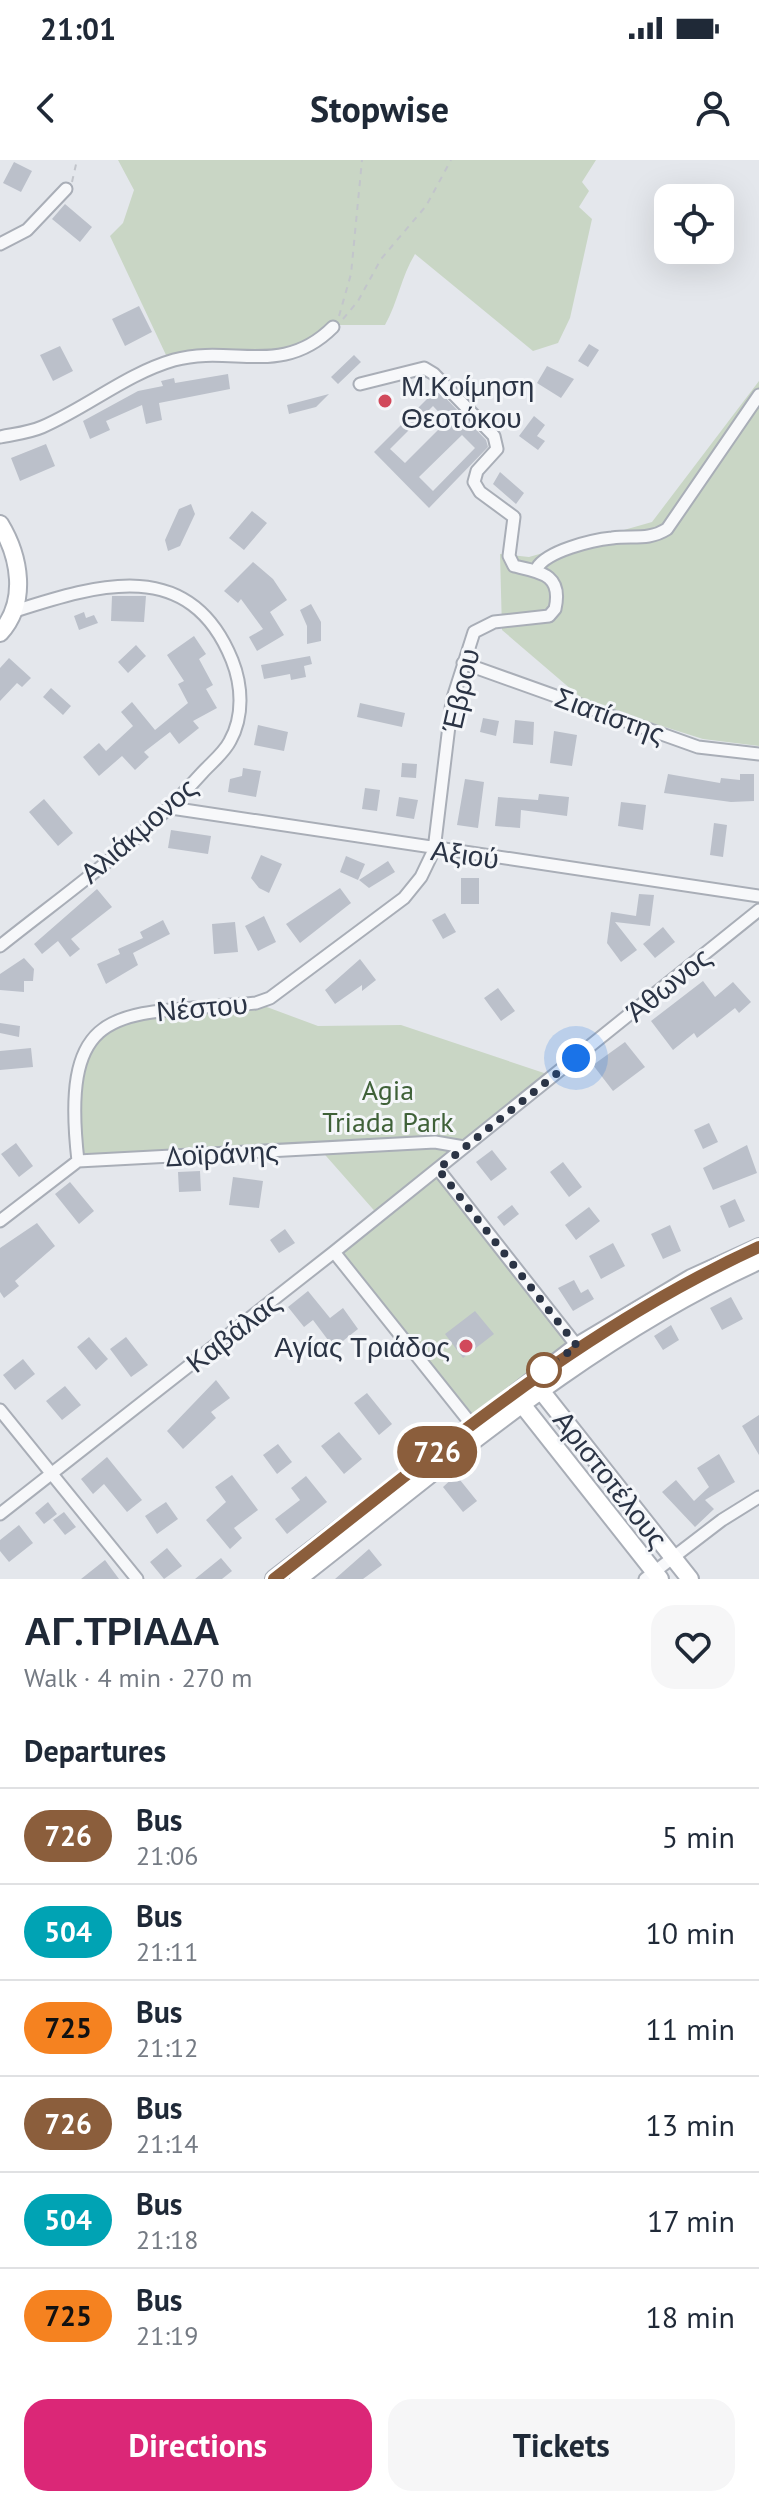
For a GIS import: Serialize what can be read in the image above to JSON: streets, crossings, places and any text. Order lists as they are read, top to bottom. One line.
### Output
{"streets":{"street":["Έβρου","Σιατίστης","Αλιάκμονος","Αξιού","Άθωνος","Νέστου","Δοϊράνης","Καβάλας","Αριστοτέλους"]},"crossings":[["Έβρου","Σιατίστης"],["Έβρου","Αξιού"],["Έβρου","Νέστου"],["Αλιάκμονος","Αξιού"],["Αξιού","Νέστου"],["Άθωνος","Δοϊράνης"],["Άθωνος","Καβάλας"],["Νέστου","Δοϊράνης"],["Δοϊράνης","Καβάλας"]],"parks":["Agia Triada Park"],"places":["Μ.Κοίμηση Θεοτόκου","Αγίας Τριάδος"],"lines":["bus line 726"],"page":{"status":"21:01","header":"Stopwise","on_map":"726","heading":[["ΑΓ.ΤΡΙΑΔΑ","Walk · 4 min · 270 m"],"Departures"],"list":[{"mark":"726","name":"Bus","note":"21:06","value":"5 min"},{"mark":"504","name":"Bus","note":"21:11","value":"10 min"},{"mark":"725","name":"Bus","note":"21:12","value":"11 min"},{"mark":"726","name":"Bus","note":"21:14","value":"13 min"},{"mark":"504","name":"Bus","note":"21:18","value":"17 min"},{"mark":"725","name":"Bus","note":"21:19","value":"18 min"}],"buttons":["Directions","Tickets"]}}
